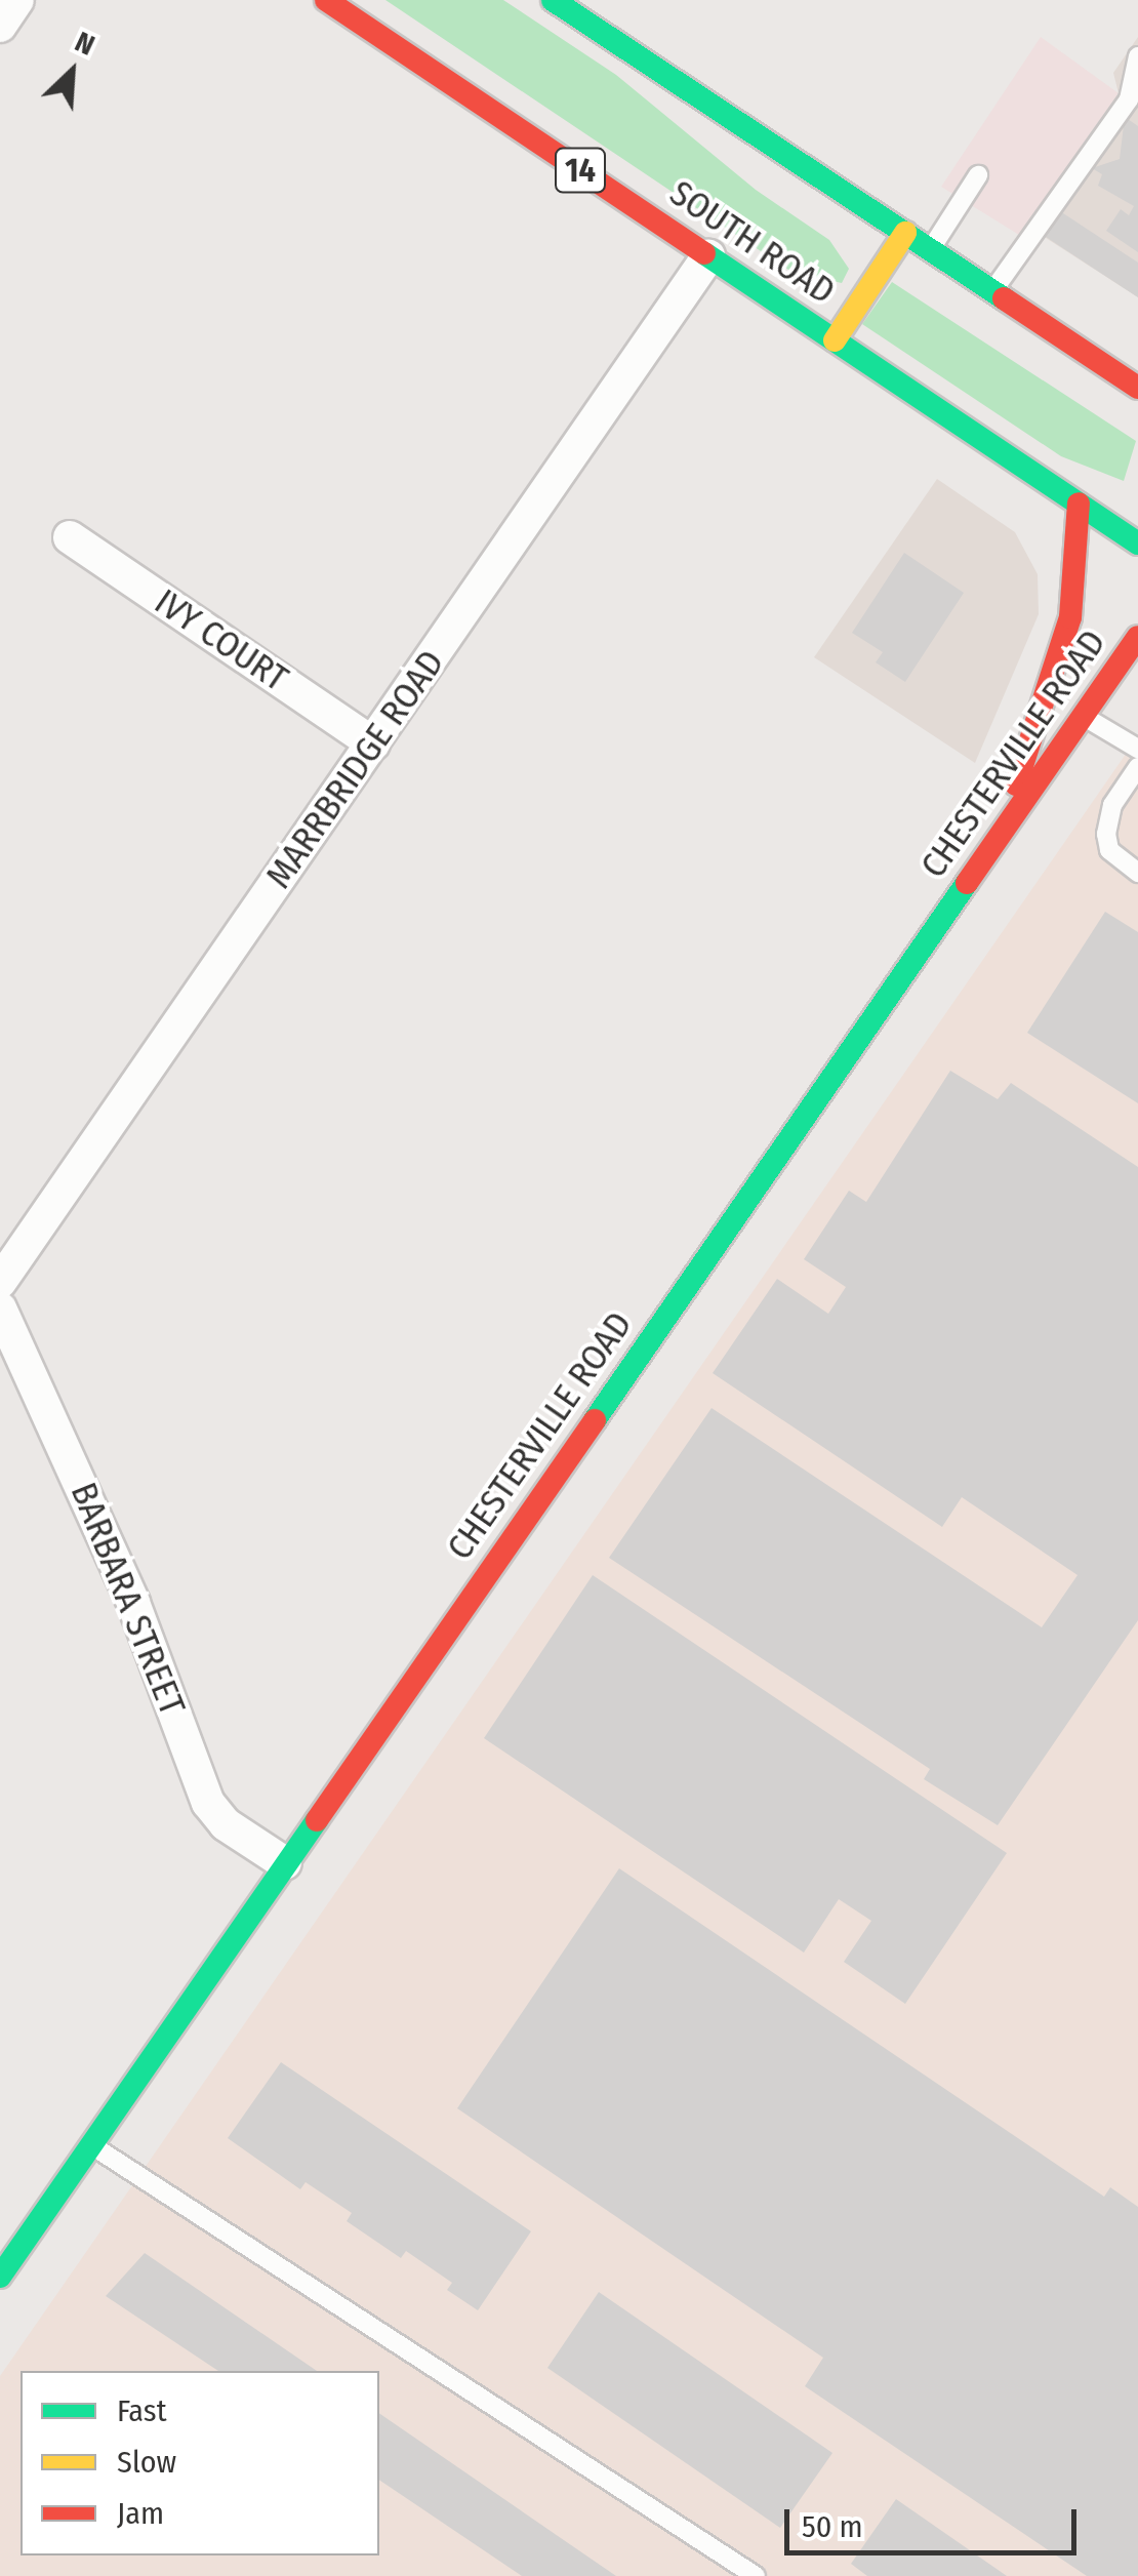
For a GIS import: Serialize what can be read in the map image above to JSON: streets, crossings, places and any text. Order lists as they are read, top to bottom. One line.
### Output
{"streets":{"main road":["14","SOUTH ROAD","CHESTERVILLE ROAD"],"street":["IVY COURT","MARRBRIDGE ROAD","BARBARA STREET"]},"crossings":[["SOUTH ROAD","MARRBRIDGE ROAD"],["IVY COURT","MARRBRIDGE ROAD"],["CHESTERVILLE ROAD","BARBARA STREET"]],"legend":["Fast","Slow","Jam"],"scale_bar":"50 m","north":"top right"}
